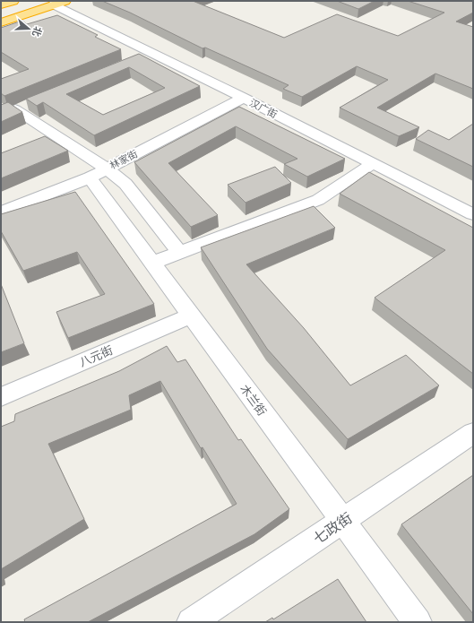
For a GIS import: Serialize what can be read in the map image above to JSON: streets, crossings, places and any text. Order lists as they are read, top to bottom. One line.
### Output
{"streets":{"street":["汉广街","林家街","八元街","木兰街","七政街"]},"crossings":[["汉广街","林家街"],["林家街","木兰街"],["八元街","木兰街"],["木兰街","七政街"]],"north":"right"}
